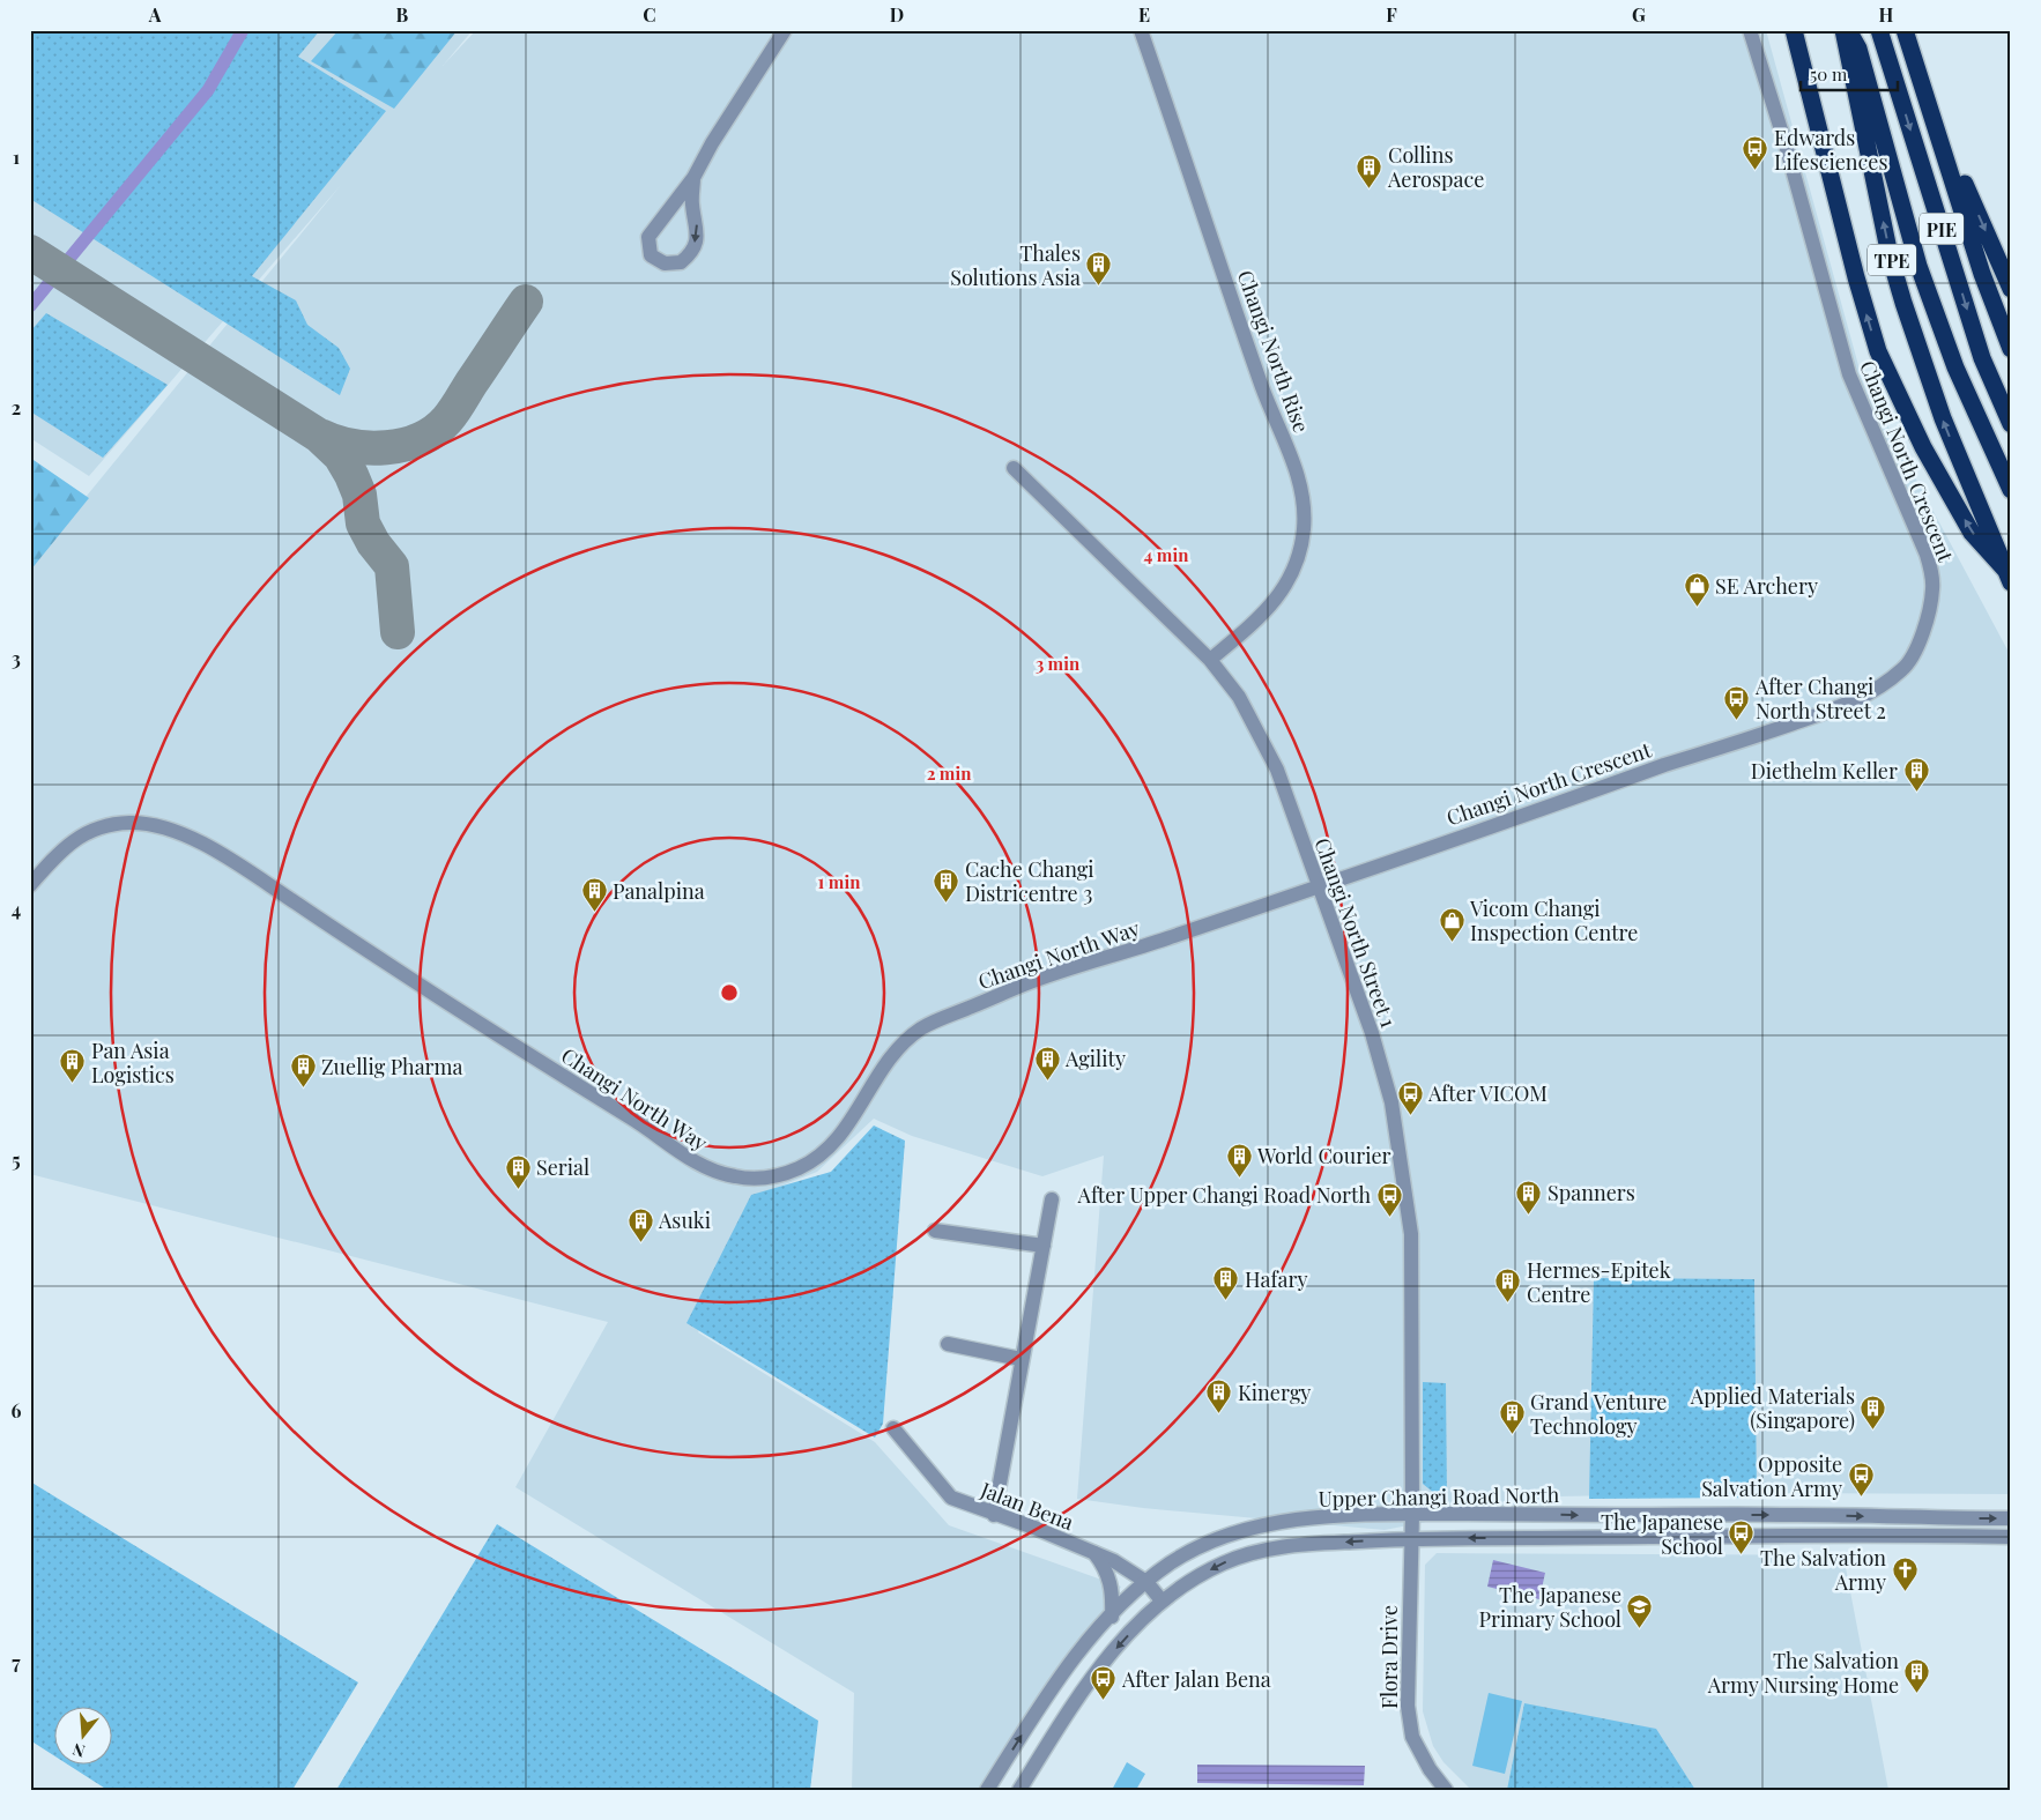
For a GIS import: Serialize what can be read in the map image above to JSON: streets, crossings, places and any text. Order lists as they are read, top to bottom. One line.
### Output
{"streets":{"highway":["PIE","TPE"],"street":["Changi North Rise","Changi North Crescent","Changi North Street 1","Changi North Way","Upper Changi Road North","Jalan Bena","Flora Drive"]},"crossings":[["Changi North Rise","Changi North Street 1"],["Changi North Crescent","Changi North Street 1"],["Changi North Crescent","Changi North Way"],["Changi North Street 1","Changi North Way"],["Changi North Street 1","Upper Changi Road North"],["Changi North Street 1","Flora Drive"],["Upper Changi Road North","Jalan Bena"],["Upper Changi Road North","Flora Drive"]],"places":{"bus stop":["Edwards Lifesciences","After Changi North Street 2","After VICOM","After Upper Changi Road North","Opposite Salvation Army","The Japanese School","After Jalan Bena"],"building":["Collins Aerospace","Thales Solutions Asia","Diethelm Keller","Cache Changi Districentre 3","Panalpina","Agility","Pan Asia Logistics","Zuellig Pharma","World Courier","Serial","Spanners","Asuki","Hafary","Hermes-Epitek Centre","Kinergy","Applied Materials (Singapore)","Grand Venture Technology","The Salvation Army Nursing Home"],"shop":["SE Archery","Vicom Changi Inspection Centre"],"church":["The Salvation Army"],"school or university":["The Japanese Primary School"]},"scale_bar":"50 m","north":"bottom","grid":{"columns":["A","B","C","D","E","F","G","H"],"rows":["1","2","3","4","5","6","7"]},"rings":["4 min","3 min","2 min","1 min"]}
